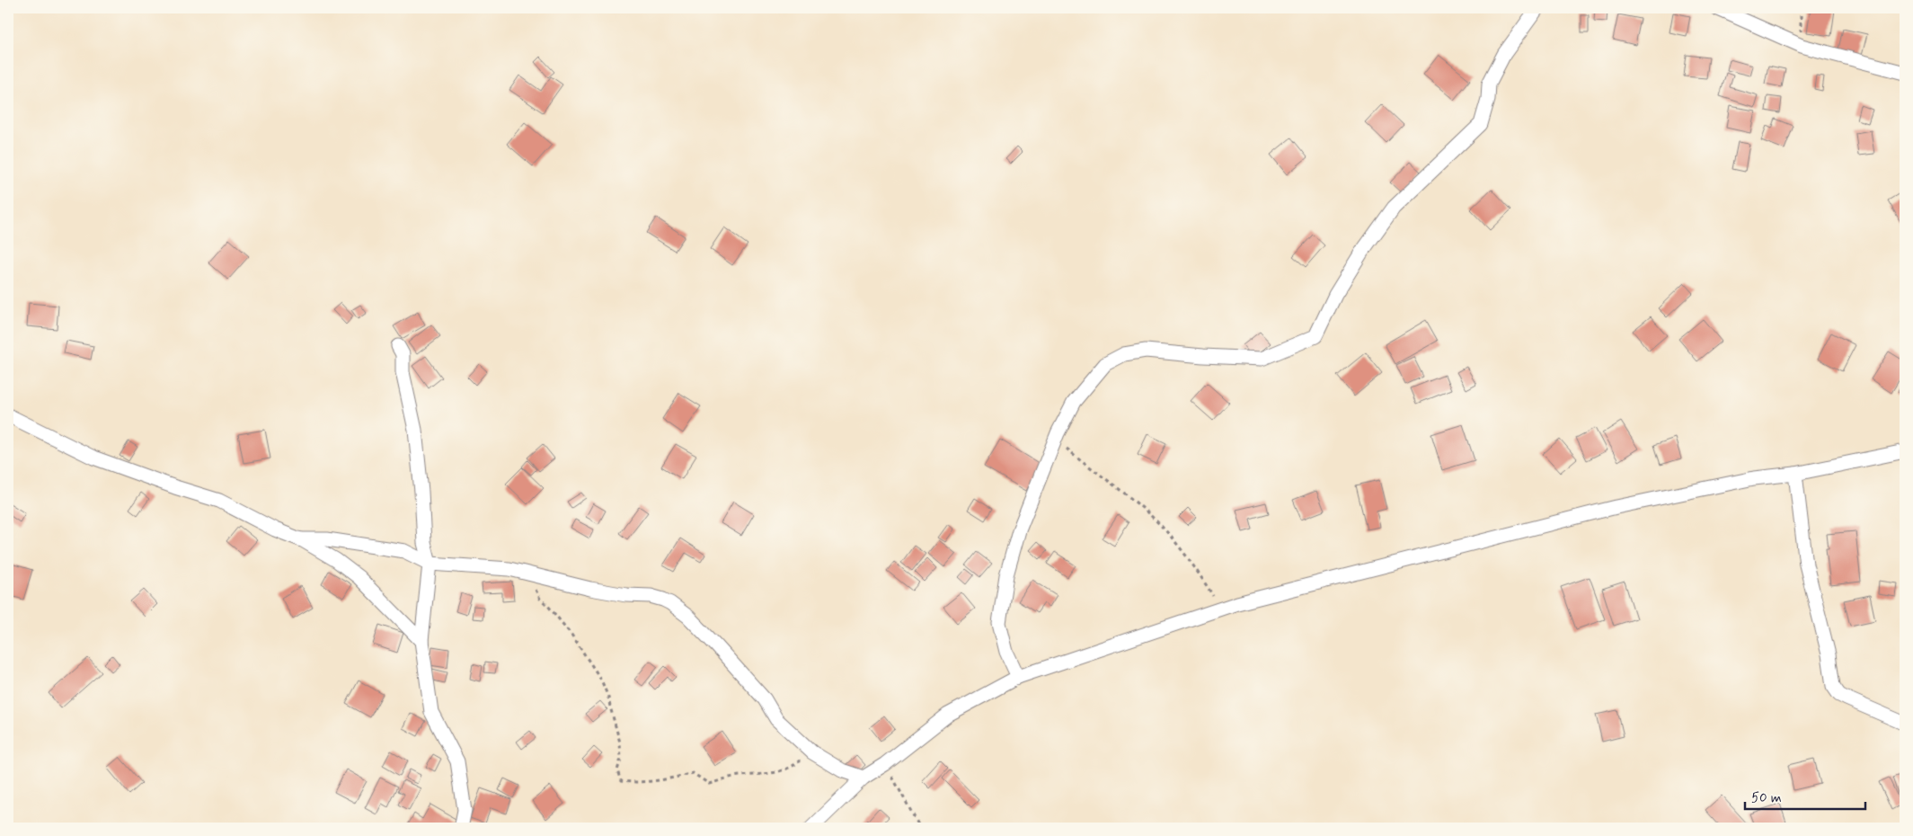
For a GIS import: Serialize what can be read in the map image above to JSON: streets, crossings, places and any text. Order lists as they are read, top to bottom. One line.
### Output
{"scale_bar":"50 m"}
